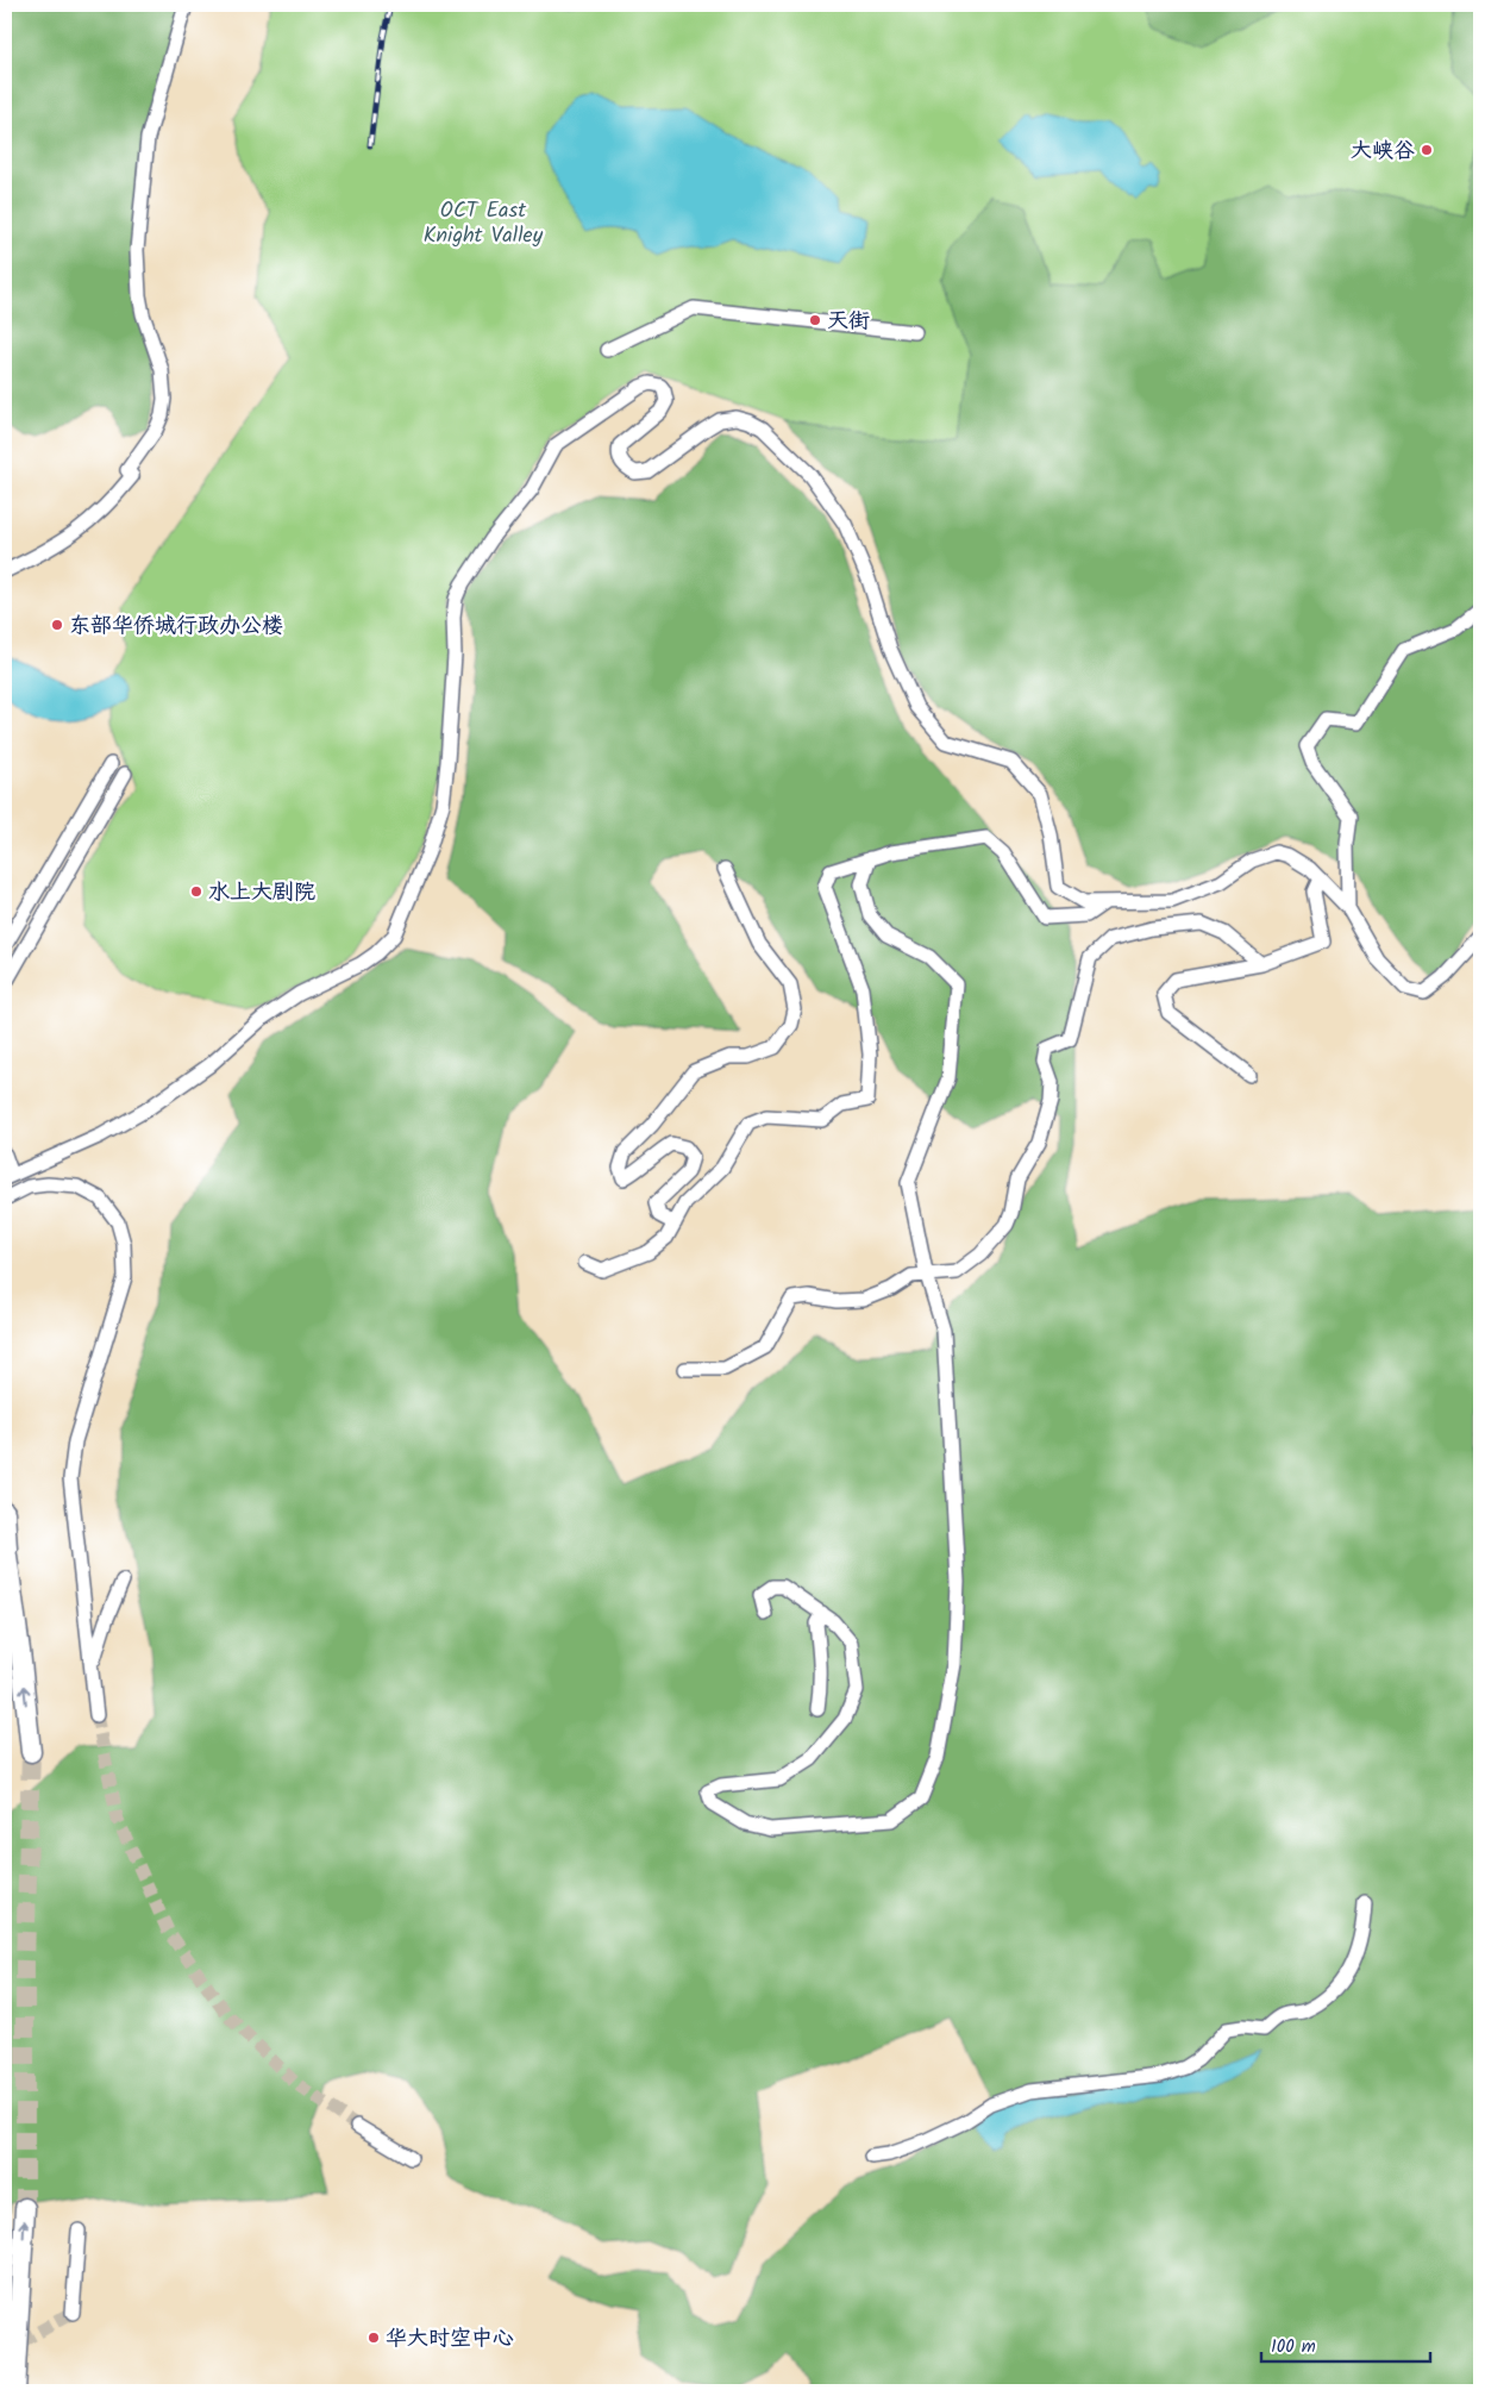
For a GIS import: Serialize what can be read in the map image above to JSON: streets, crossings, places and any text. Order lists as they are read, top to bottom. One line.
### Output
{"parks":["OCT East Knight Valley"],"places":["大峡谷","天街","东部华侨城行政办公楼","水上大剧院","华大时空中心"],"scale_bar":"100 m"}
